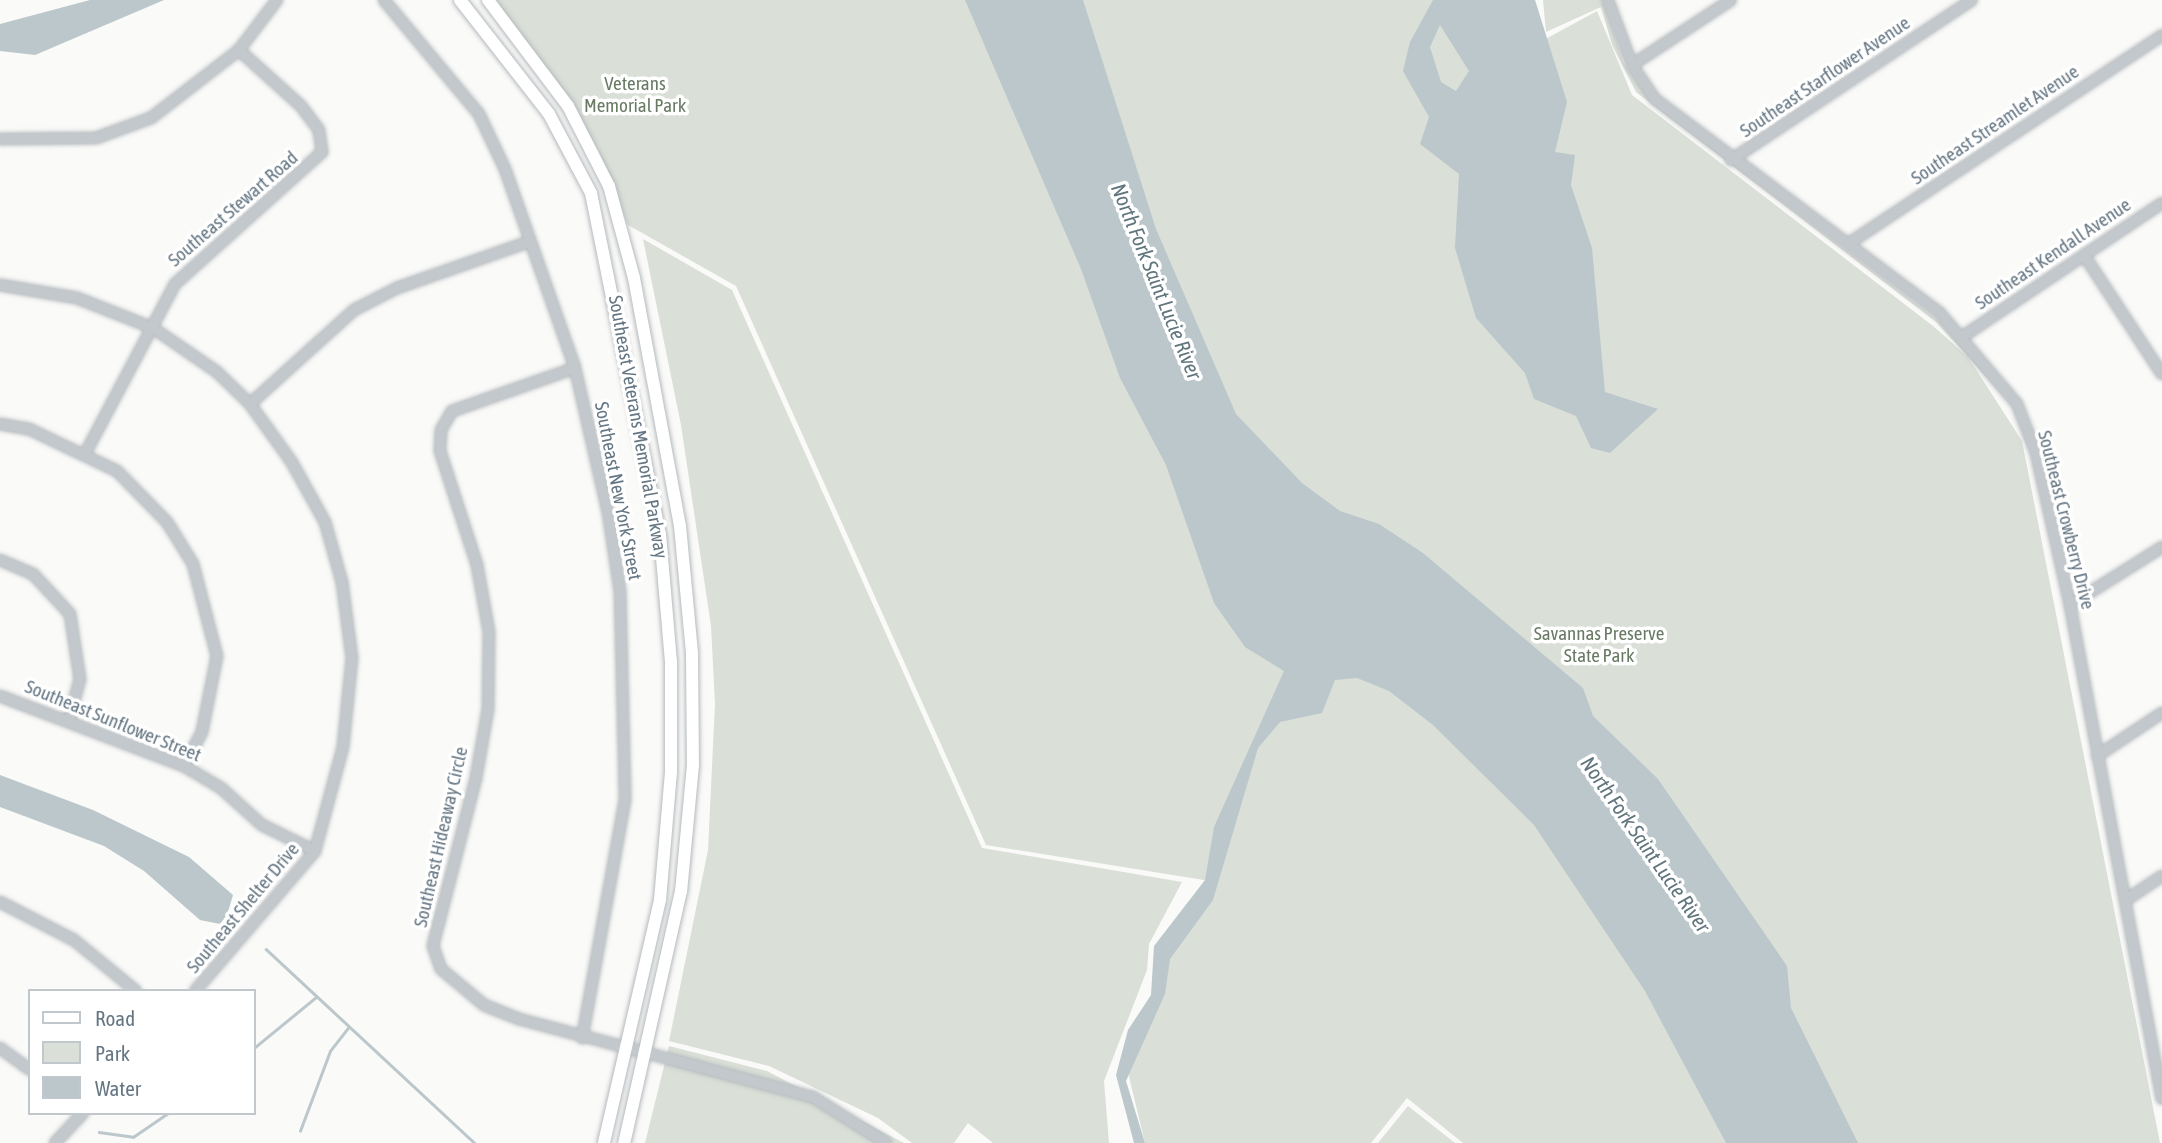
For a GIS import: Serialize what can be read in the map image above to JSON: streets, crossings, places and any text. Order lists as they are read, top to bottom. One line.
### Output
{"streets":{"main road":["Southeast Veterans Memorial Parkway"],"street":["Southeast Starflower Avenue","Southeast Streamlet Avenue","Southeast Stewart Road","Southeast Kendall Avenue","Southeast New York Street","Southeast Crowberry Drive","Southeast Sunflower Street","Southeast Hideaway Circle","Southeast Shelter Drive"]},"crossings":[["Southeast Starflower Avenue","Southeast Crowberry Drive"],["Southeast Streamlet Avenue","Southeast Crowberry Drive"],["Southeast Stewart Road","Southeast Shelter Drive"],["Southeast Kendall Avenue","Southeast Crowberry Drive"],["Southeast Veterans Memorial Parkway","Southeast Hideaway Circle"],["Southeast New York Street","Southeast Hideaway Circle"],["Southeast Sunflower Street","Southeast Shelter Drive"]],"water":["North Fork Saint Lucie River"],"parks":["Veterans Memorial Park","Savannas Preserve State Park"],"legend":["Road","Park","Water"]}
